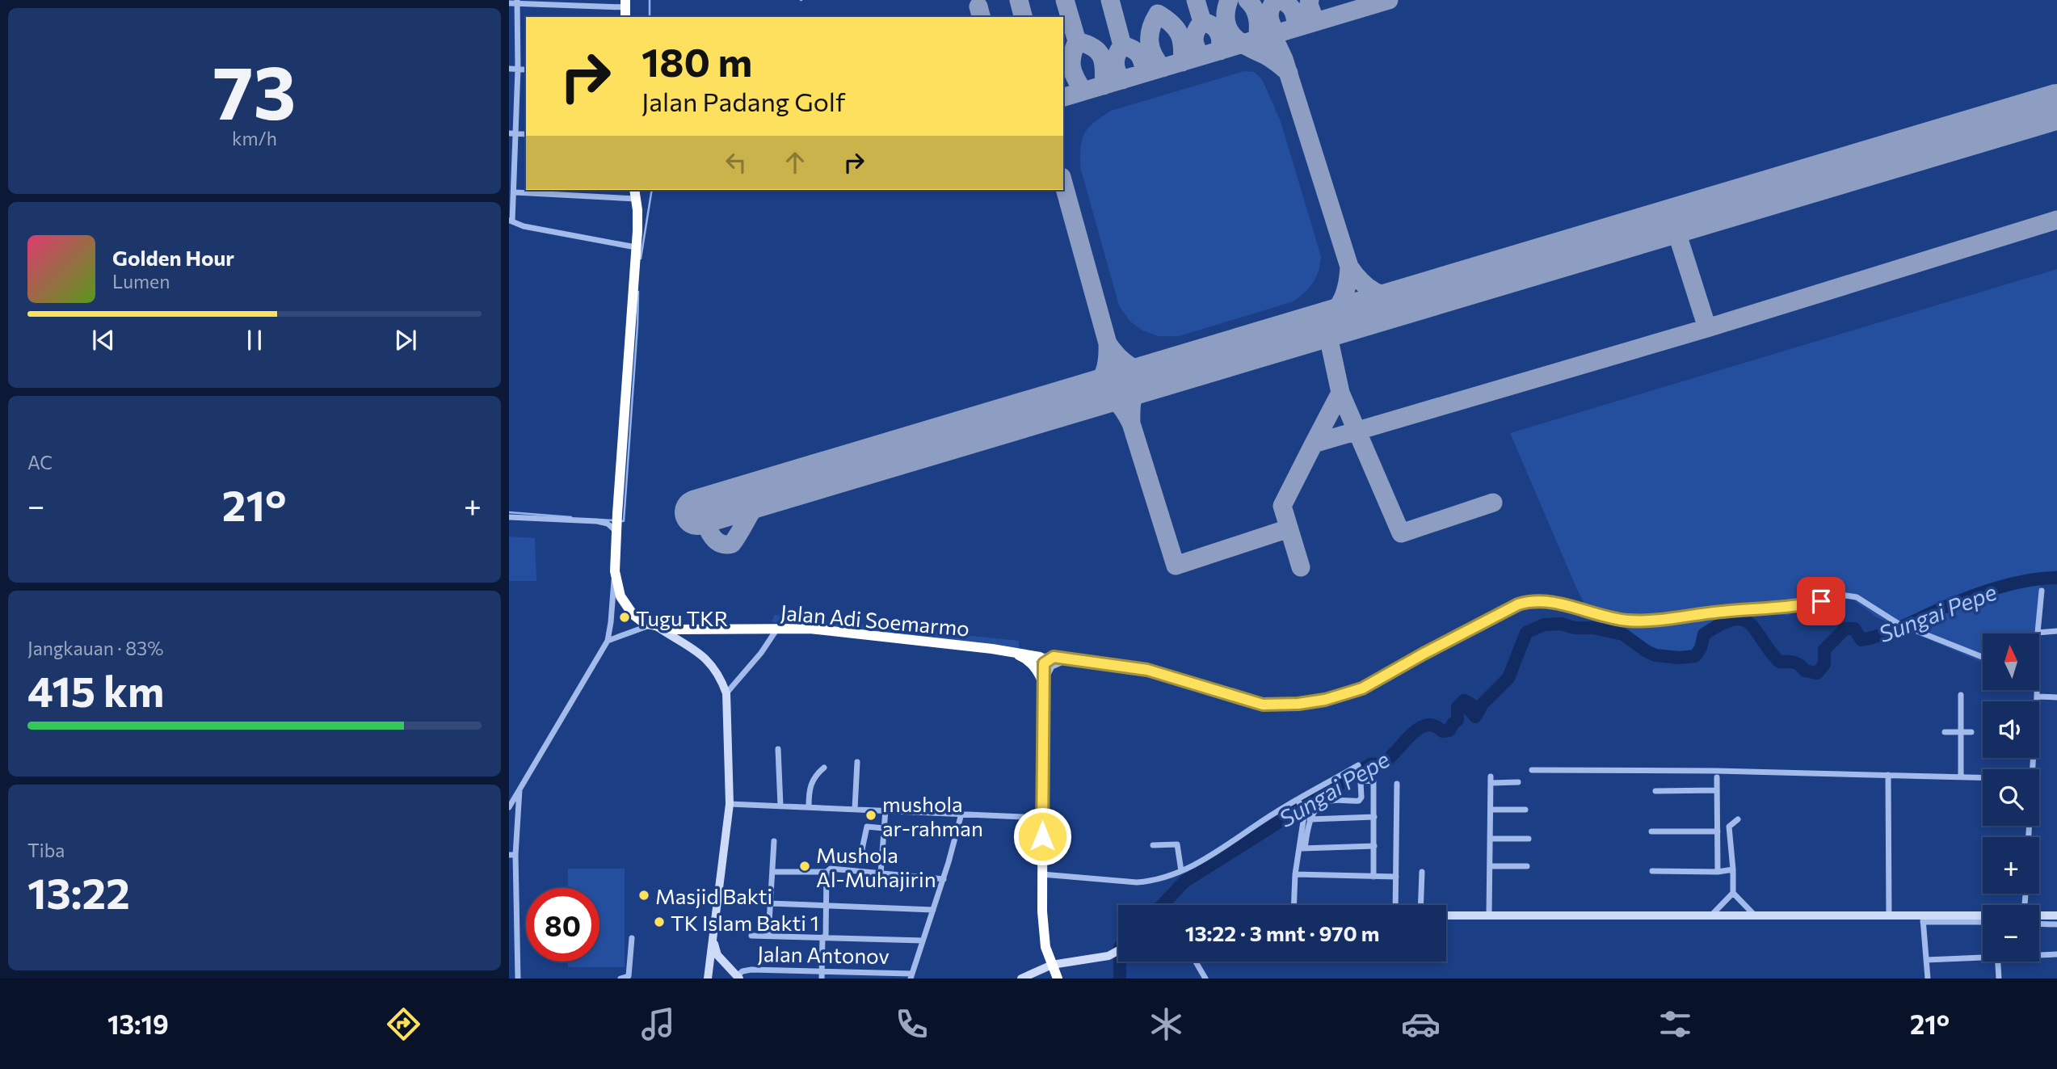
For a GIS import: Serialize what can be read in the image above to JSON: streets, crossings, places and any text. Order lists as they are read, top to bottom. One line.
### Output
{"streets":{"highway":["Jalan Adi Soemarmo"],"street":["Jalan Antonov"]},"water":["Sungai Pepe"],"places":["Tugu TKR","mushola ar-rahman","Mushola Al-Muhajirin","Masjid Bakti","TK Islam Bakti 1"],"north":"top","page":{"tile":[["73","km/h"],"AC",["Jangkauan · 83%","415 km"],["Tiba","13:22"]],"turn":["180 m","Jalan Padang Golf"],"song":["Golden Hour","Lumen"],"heat":["−","21°","+"],"map_buttons":["+","−"],"limit":"80","trip":"13:22 · 3 mnt · 970 m","tabs":["13:19","21°"]}}
